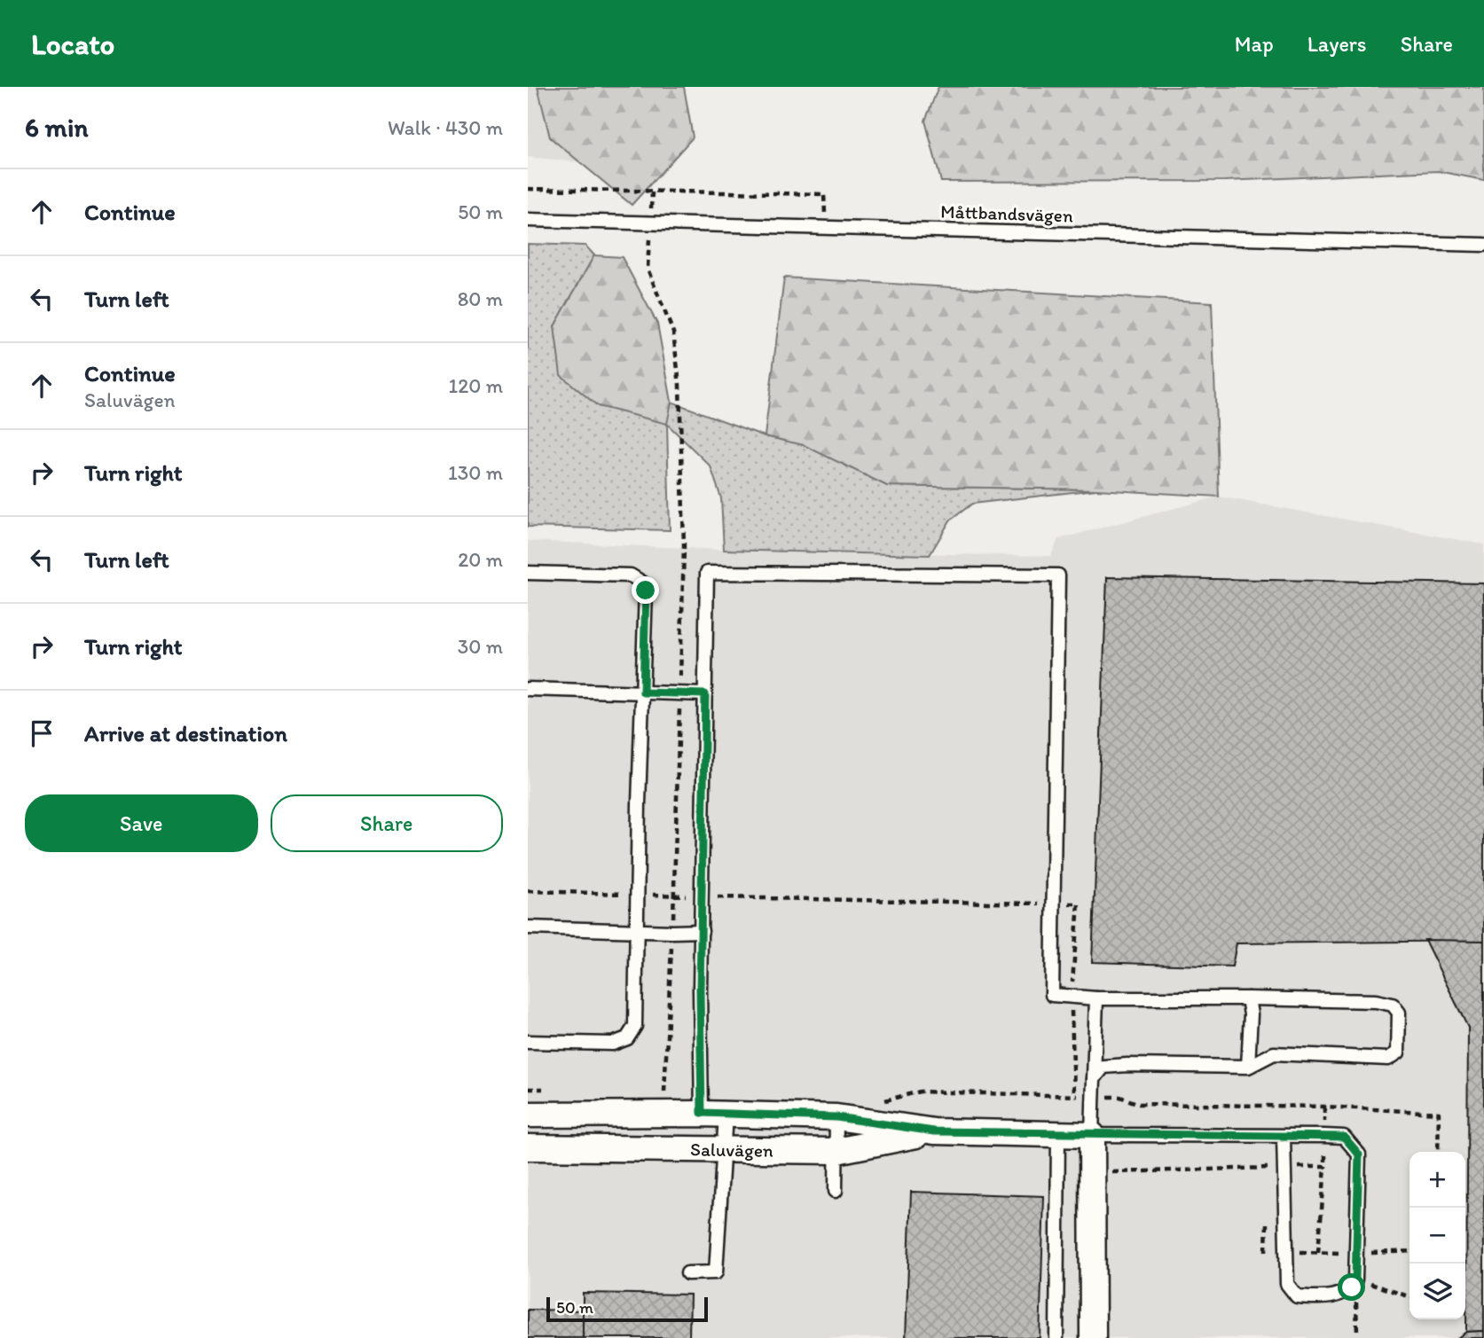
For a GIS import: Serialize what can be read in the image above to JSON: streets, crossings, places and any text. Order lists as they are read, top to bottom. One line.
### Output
{"streets":{"street":["Saluvägen"],"lane":["Måttbandsvägen"]},"scale_bar":"50 m","page":{"header":"Locato","nav":["Map","Layers","Share"],"heading":["6 min","Walk · 430 m"],"list":[["Continue","50 m"],["Turn left","80 m"],["Continue","Saluvägen","120 m"],["Turn right","130 m"],["Turn left","20 m"],["Turn right","30 m"],"Arrive at destination"],"buttons":["Save","Share"],"map_buttons":["+","−"],"scale":"50 m"}}
